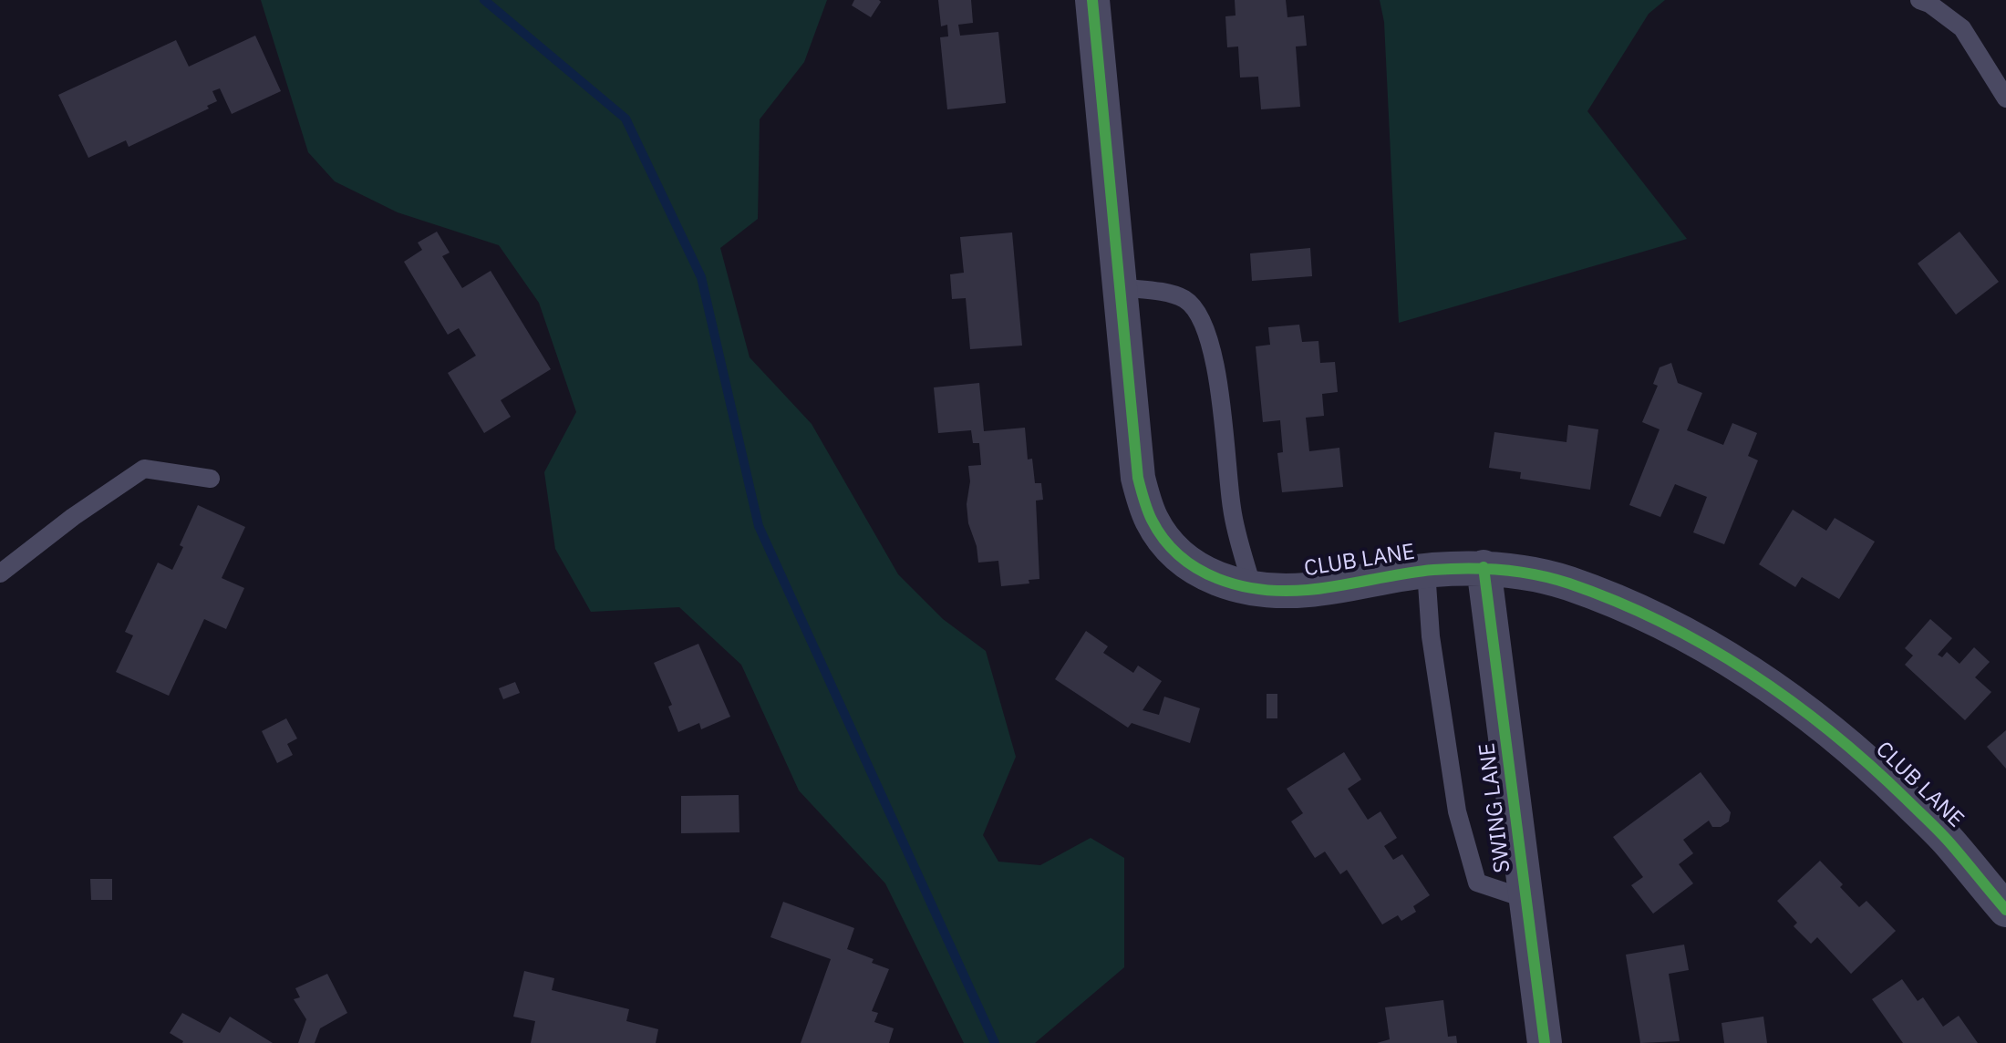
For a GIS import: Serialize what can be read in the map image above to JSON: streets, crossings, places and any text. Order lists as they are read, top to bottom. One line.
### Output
{"streets":{"street":["CLUB LANE","SWING LANE"]},"crossings":[["CLUB LANE","SWING LANE"]]}
